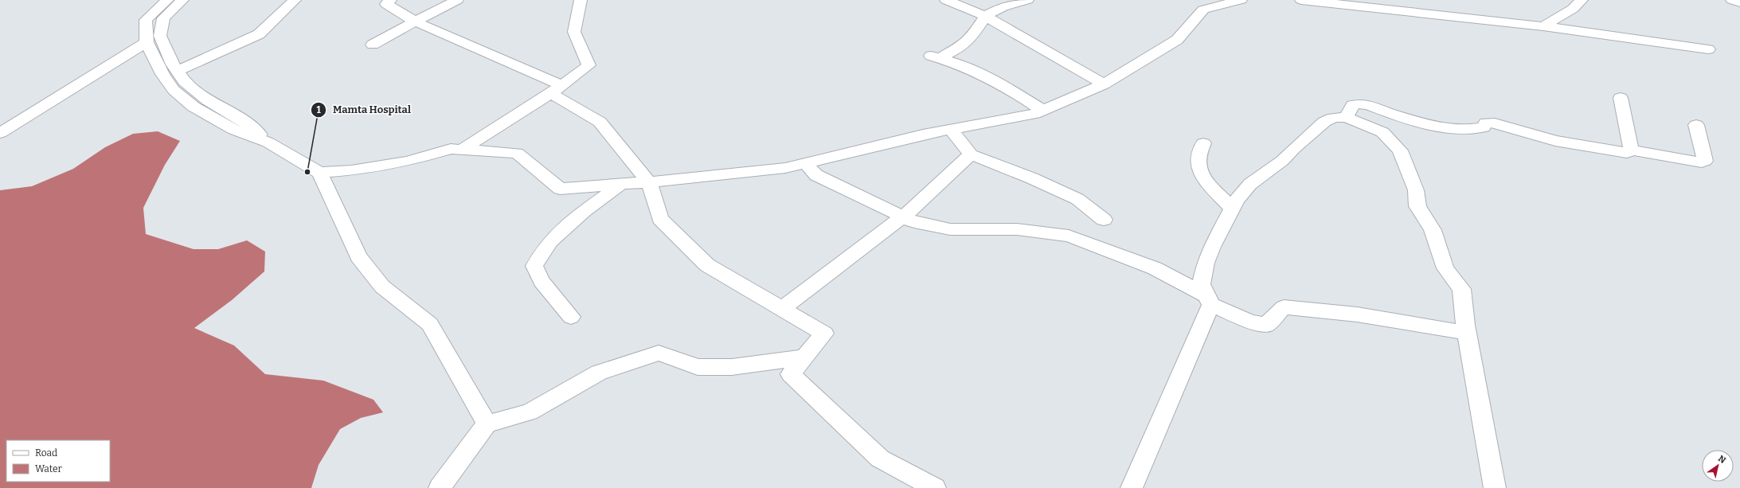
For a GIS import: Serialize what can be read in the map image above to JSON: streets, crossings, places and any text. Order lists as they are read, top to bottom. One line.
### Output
{"places":["Mamta Hospital"],"legend":["Road","Water"],"north":"top right"}
